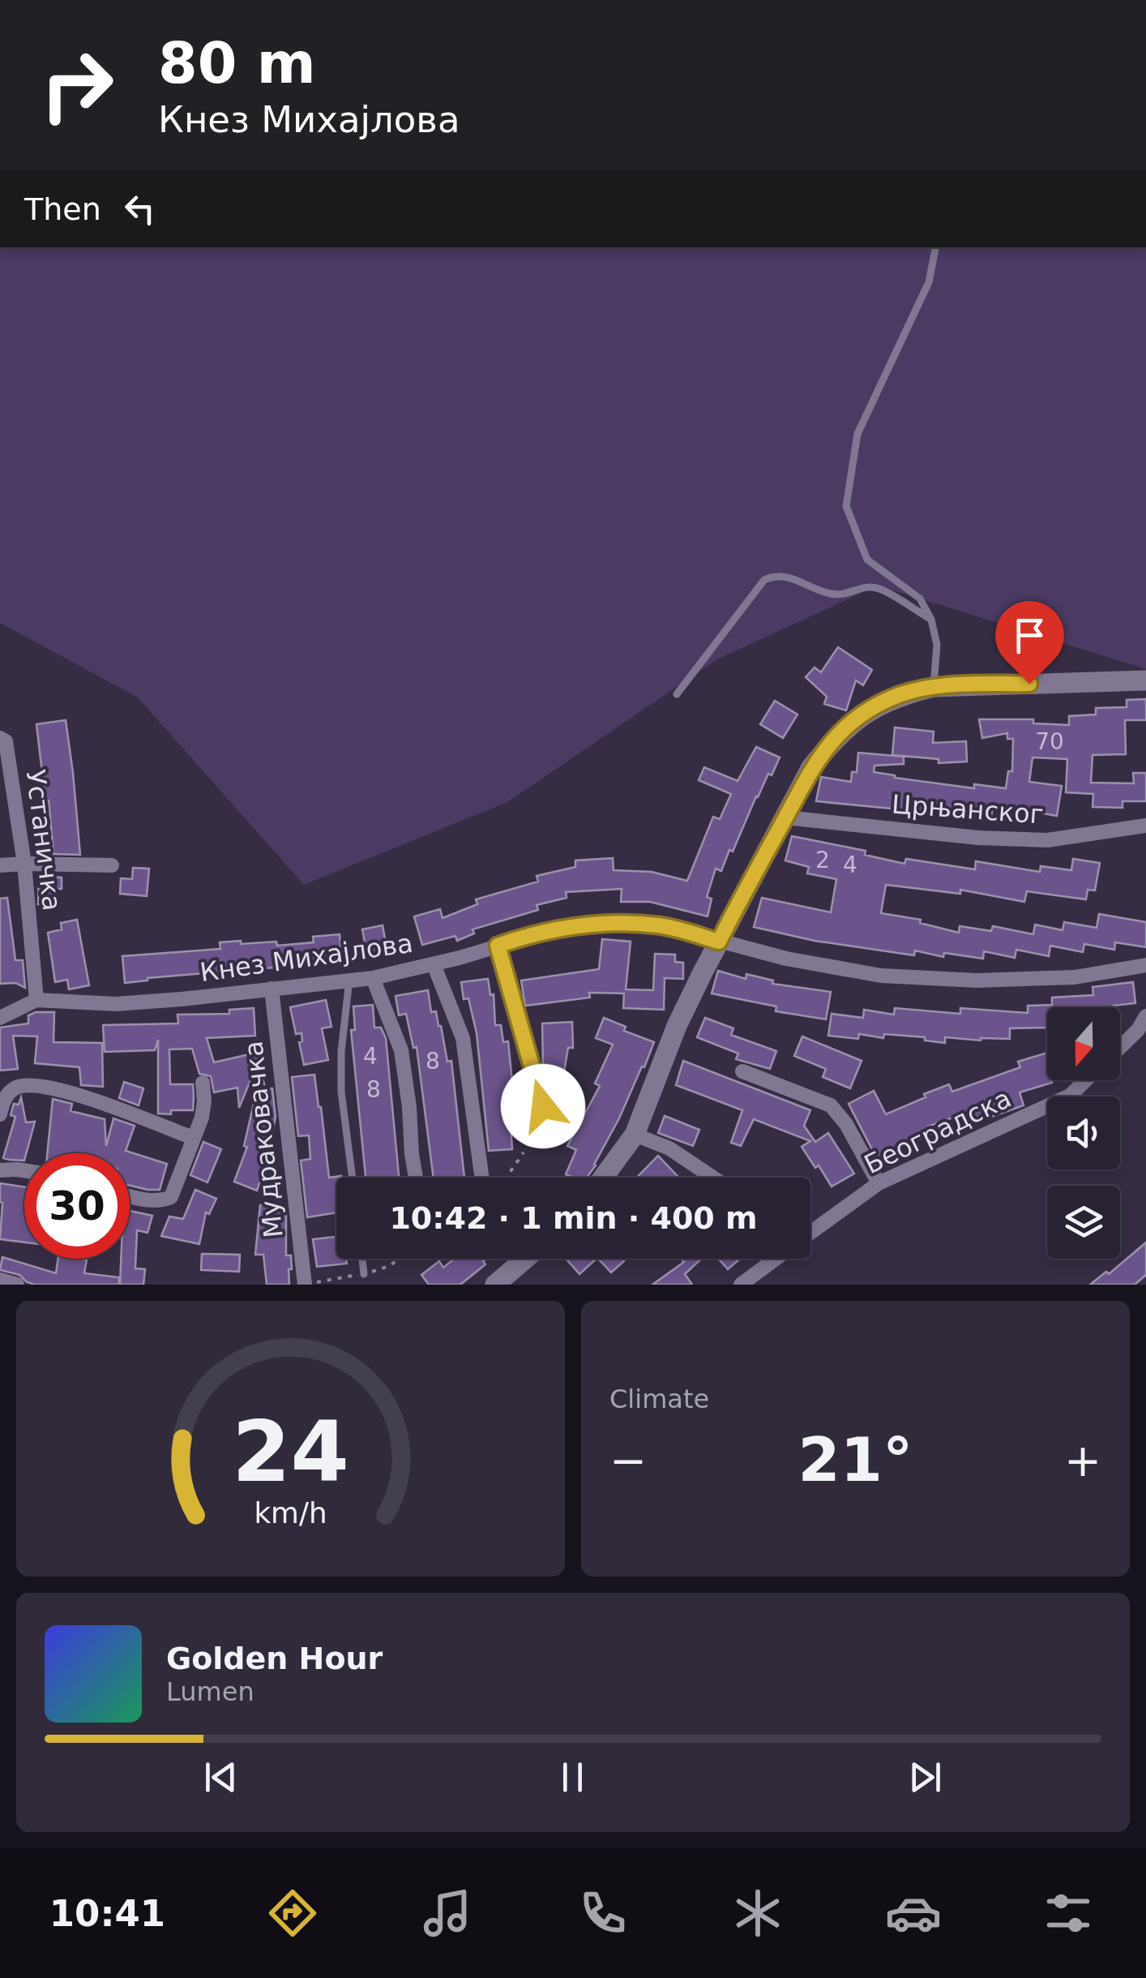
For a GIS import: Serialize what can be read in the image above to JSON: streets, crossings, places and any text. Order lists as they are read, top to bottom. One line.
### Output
{"streets":{"street":["Црњанског","Устаничка","Кнез Михајлова","Београдска","Мудраковачка"]},"crossings":[["Устаничка","Кнез Михајлова"],["Кнез Михајлова","Мудраковачка"]],"house_numbers":["70","2","4","4","8","8"],"north":"bottom","page":{"turn":["80 m","Кнез Михајлова"],"then":"Then","limit":"30","trip":"10:42 · 1 min · 400 m","tile":"Climate","heat":["−","21°","+"],"song":["Golden Hour","Lumen"],"tabs":"10:41","gauge":["24","km/h"]}}
